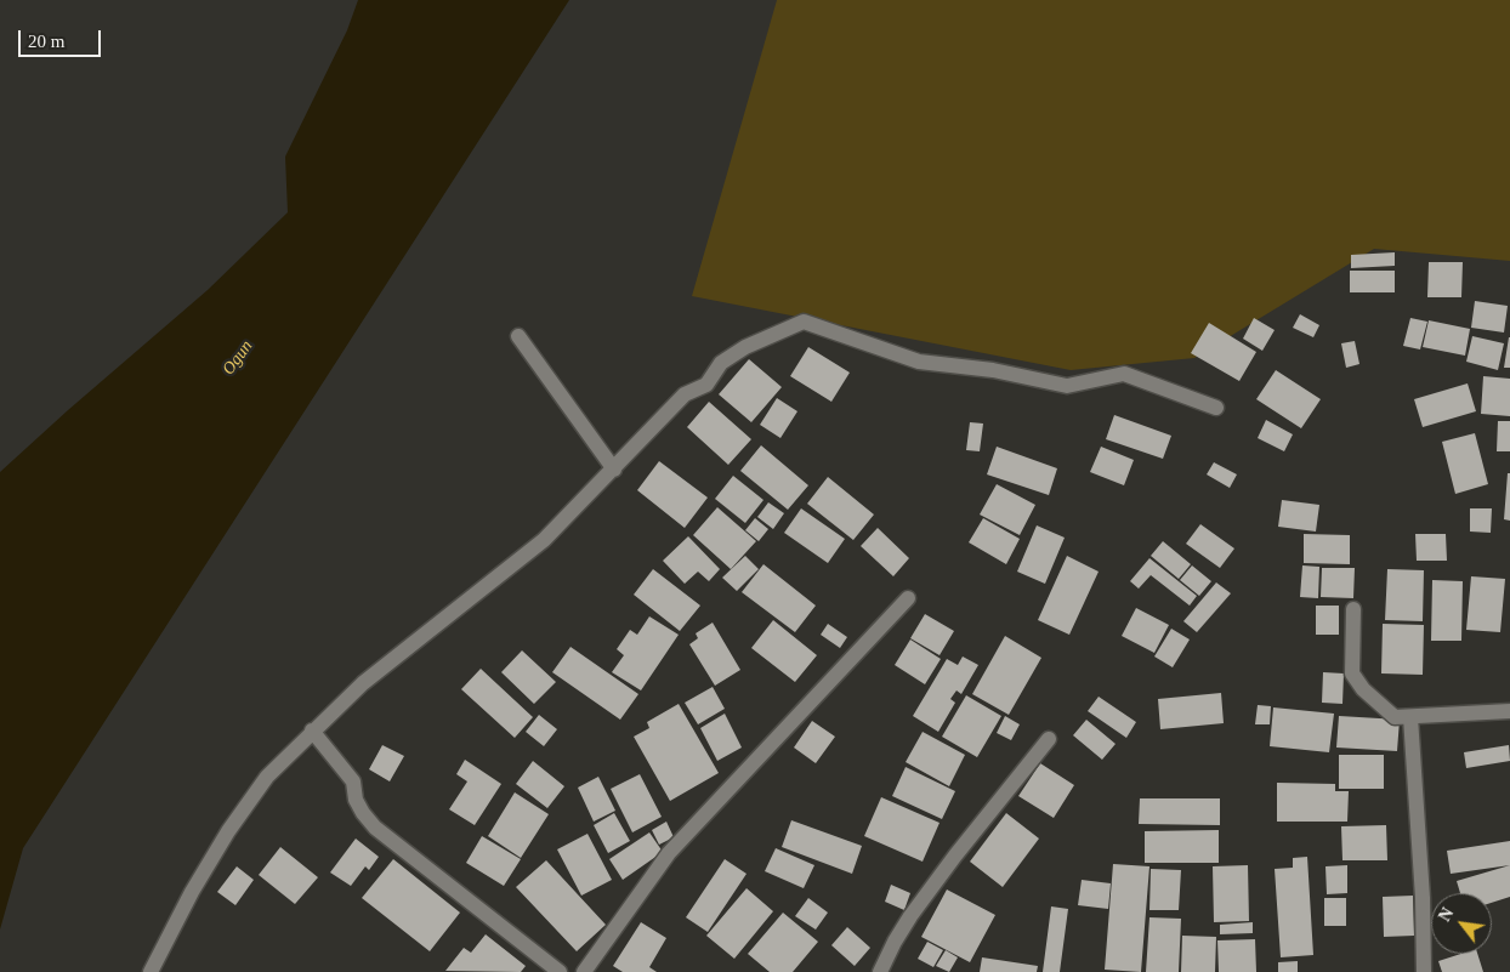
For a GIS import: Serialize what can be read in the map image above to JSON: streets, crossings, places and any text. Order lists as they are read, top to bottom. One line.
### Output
{"water":["Ogun"],"scale_bar":"20 m","north":"top left"}
